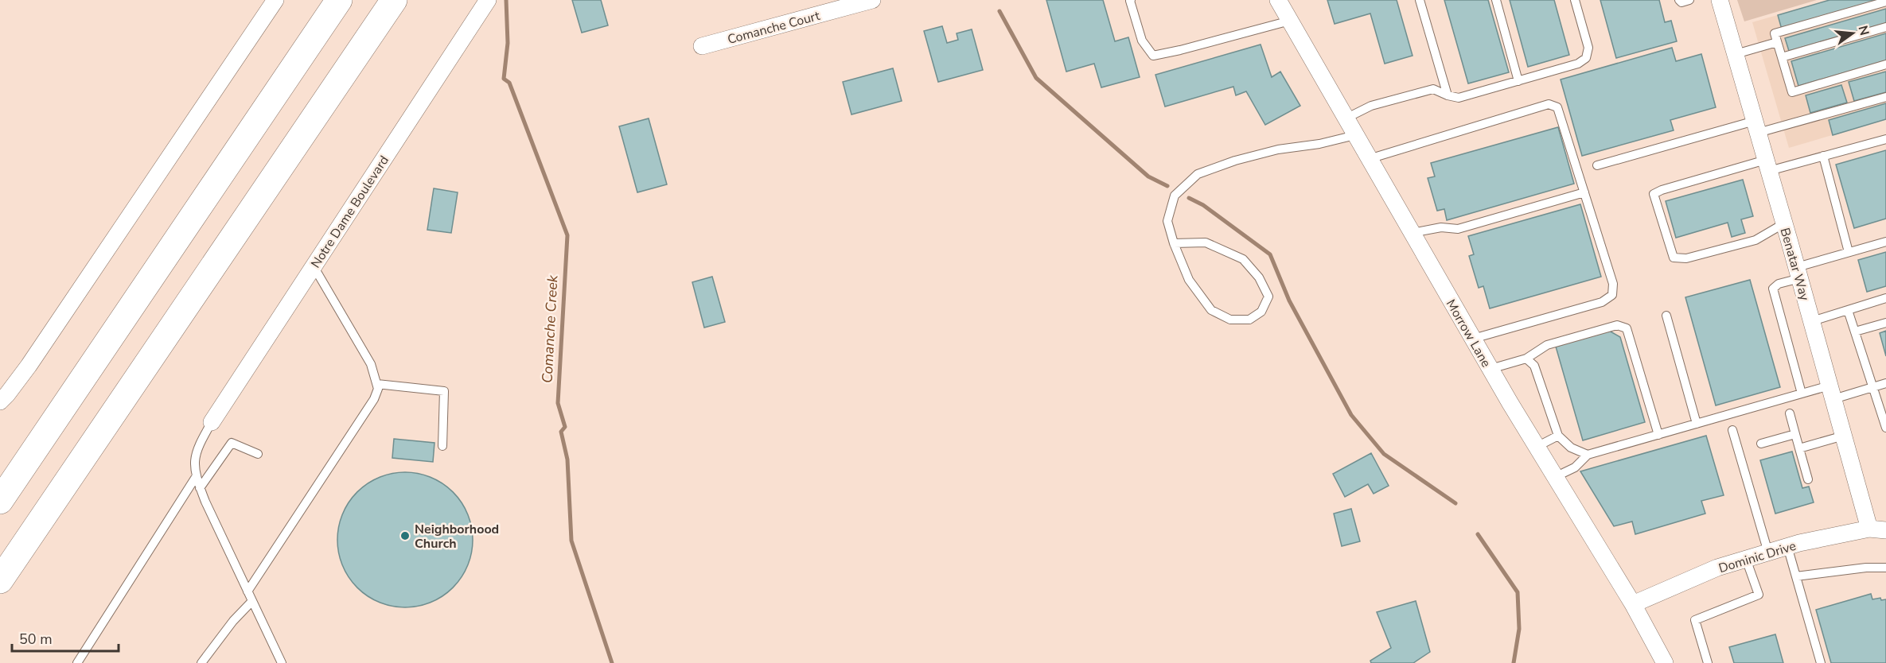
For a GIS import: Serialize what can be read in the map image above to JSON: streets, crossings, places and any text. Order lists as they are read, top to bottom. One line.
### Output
{"streets":{"street":["Comanche Court","Notre Dame Boulevard","Benatar Way","Morrow Lane","Dominic Drive"]},"crossings":[["Benatar Way","Dominic Drive"],["Morrow Lane","Dominic Drive"]],"water":["Comanche Creek"],"places":["Neighborhood Church"],"scale_bar":"50 m","north":"right"}
